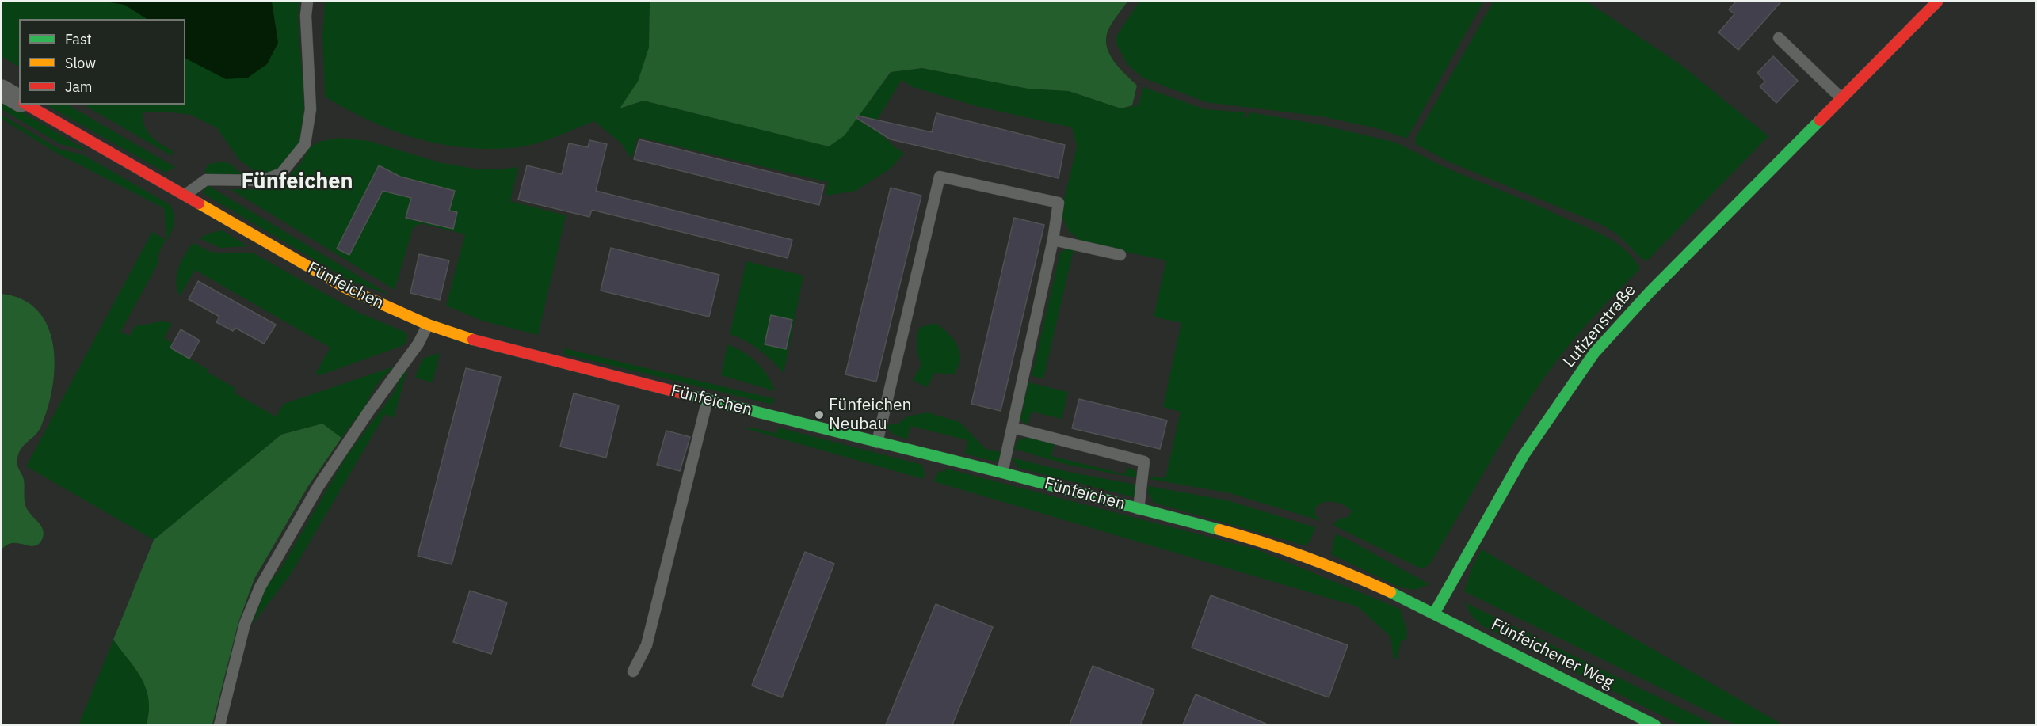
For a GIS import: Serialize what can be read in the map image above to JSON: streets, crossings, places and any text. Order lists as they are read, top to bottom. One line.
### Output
{"streets":{"street":["Fünfeichen","Lutizenstraße","Fünfeichener Weg"]},"crossings":[["Fünfeichen","Lutizenstraße"],["Fünfeichen","Fünfeichener Weg"],["Lutizenstraße","Fünfeichener Weg"]],"districts":["Fünfeichen"],"places":["Fünfeichen Neubau"],"legend":["Fast","Slow","Jam"]}
